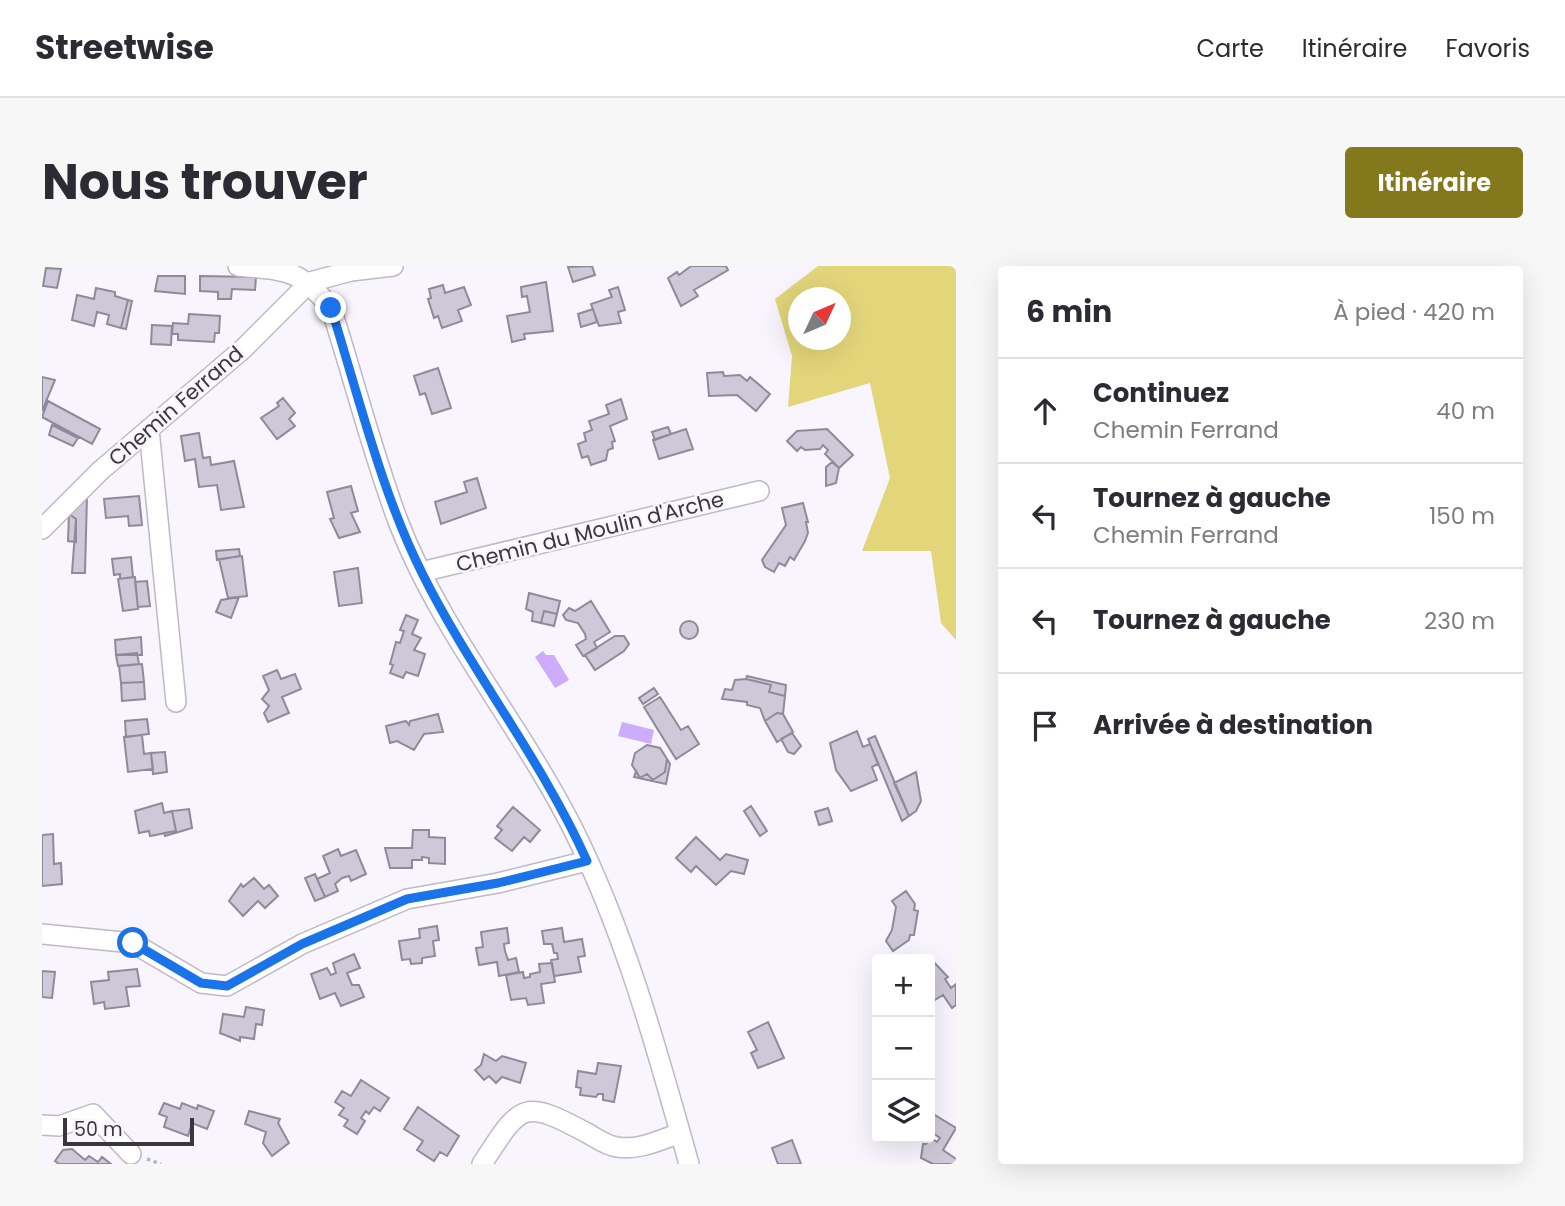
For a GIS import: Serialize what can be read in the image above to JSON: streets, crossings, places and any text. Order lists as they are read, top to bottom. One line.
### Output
{"streets":{"street":["Chemin Ferrand","Chemin du Moulin d'Arche"]},"scale_bar":"50 m","north":"top right","page":{"header":"Streetwise","nav":["Carte","Itinéraire","Favoris"],"title":"Nous trouver","buttons":"Itinéraire","heading":["6 min","À pied · 420 m"],"list":[["Continuez","Chemin Ferrand","40 m"],["Tournez à gauche","Chemin Ferrand","150 m"],["Tournez à gauche","230 m"],"Arrivée à destination"],"map_buttons":["+","−"],"scale":"50 m"}}
